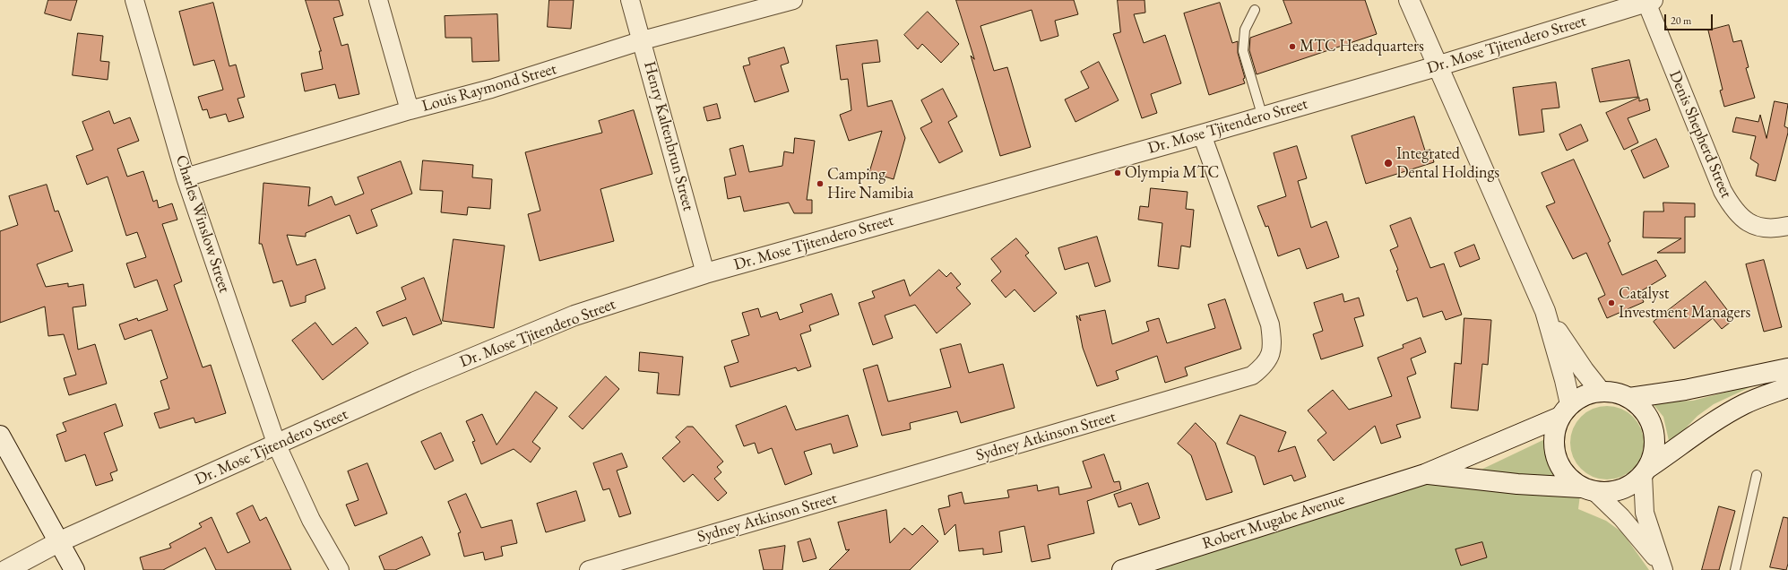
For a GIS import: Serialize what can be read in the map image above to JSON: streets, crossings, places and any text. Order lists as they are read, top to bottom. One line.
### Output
{"streets":{"street":["Dr. Mose Tjitendero Street","Louis Raymond Street","Denis Shepherd Street","Henry Kaltenbrun Street","Charles Winslow Street","Sydney Atkinson Street","Robert Mugabe Avenue"]},"crossings":[["Dr. Mose Tjitendero Street","Denis Shepherd Street"],["Dr. Mose Tjitendero Street","Henry Kaltenbrun Street"],["Dr. Mose Tjitendero Street","Charles Winslow Street"],["Dr. Mose Tjitendero Street","Sydney Atkinson Street"],["Louis Raymond Street","Henry Kaltenbrun Street"],["Louis Raymond Street","Charles Winslow Street"]],"places":["MTC Headquarters","Integrated Dental Holdings","Olympia MTC","Camping Hire Namibia","Catalyst Investment Managers"],"scale_bar":"20 m"}
